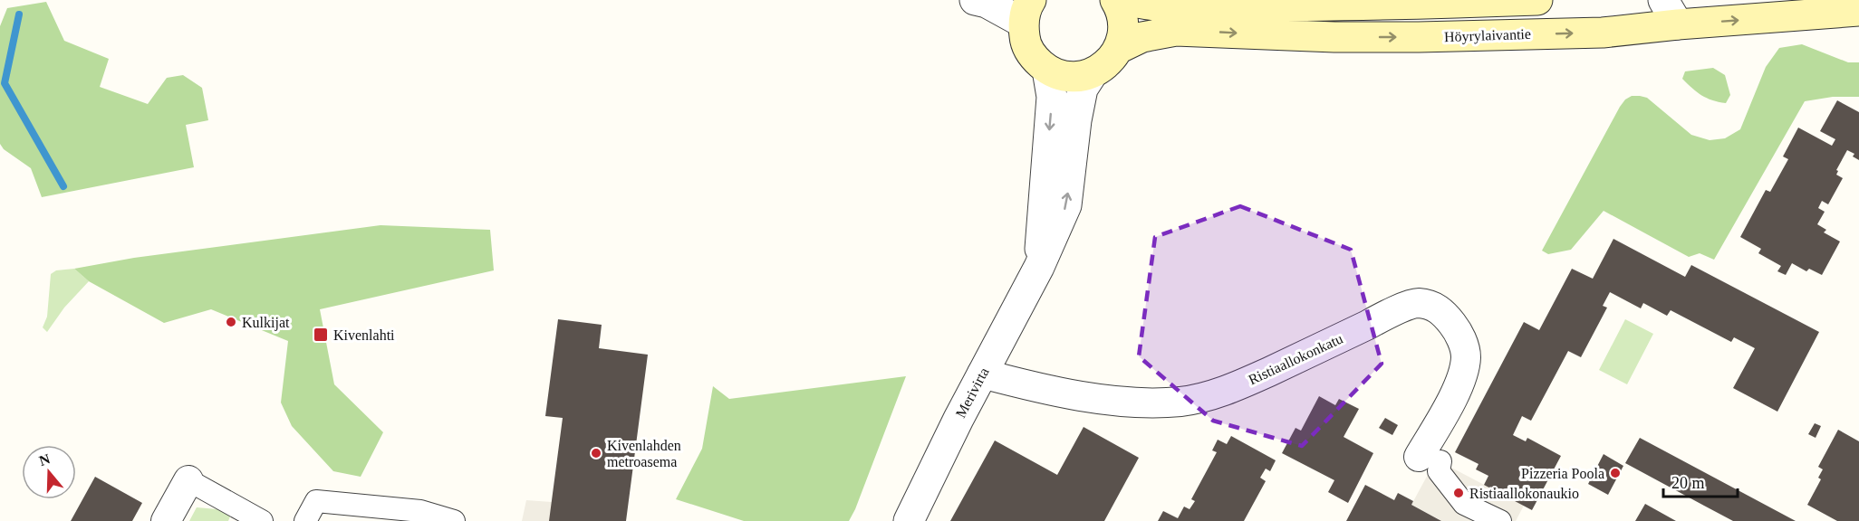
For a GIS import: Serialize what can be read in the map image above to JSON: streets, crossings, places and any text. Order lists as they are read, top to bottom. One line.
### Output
{"streets":{"main road":["Höyrylaivantie"],"street":["Ristiaallokonkatu","Merivirta"]},"crossings":[["Ristiaallokonkatu","Merivirta"]],"places":{"other":["Kulkijat","Kivenlahden metroasema","Pizzeria Poola","Ristiaallokonaukio"],"transit":["Kivenlahti"]},"scale_bar":"20 m","north":"top"}
